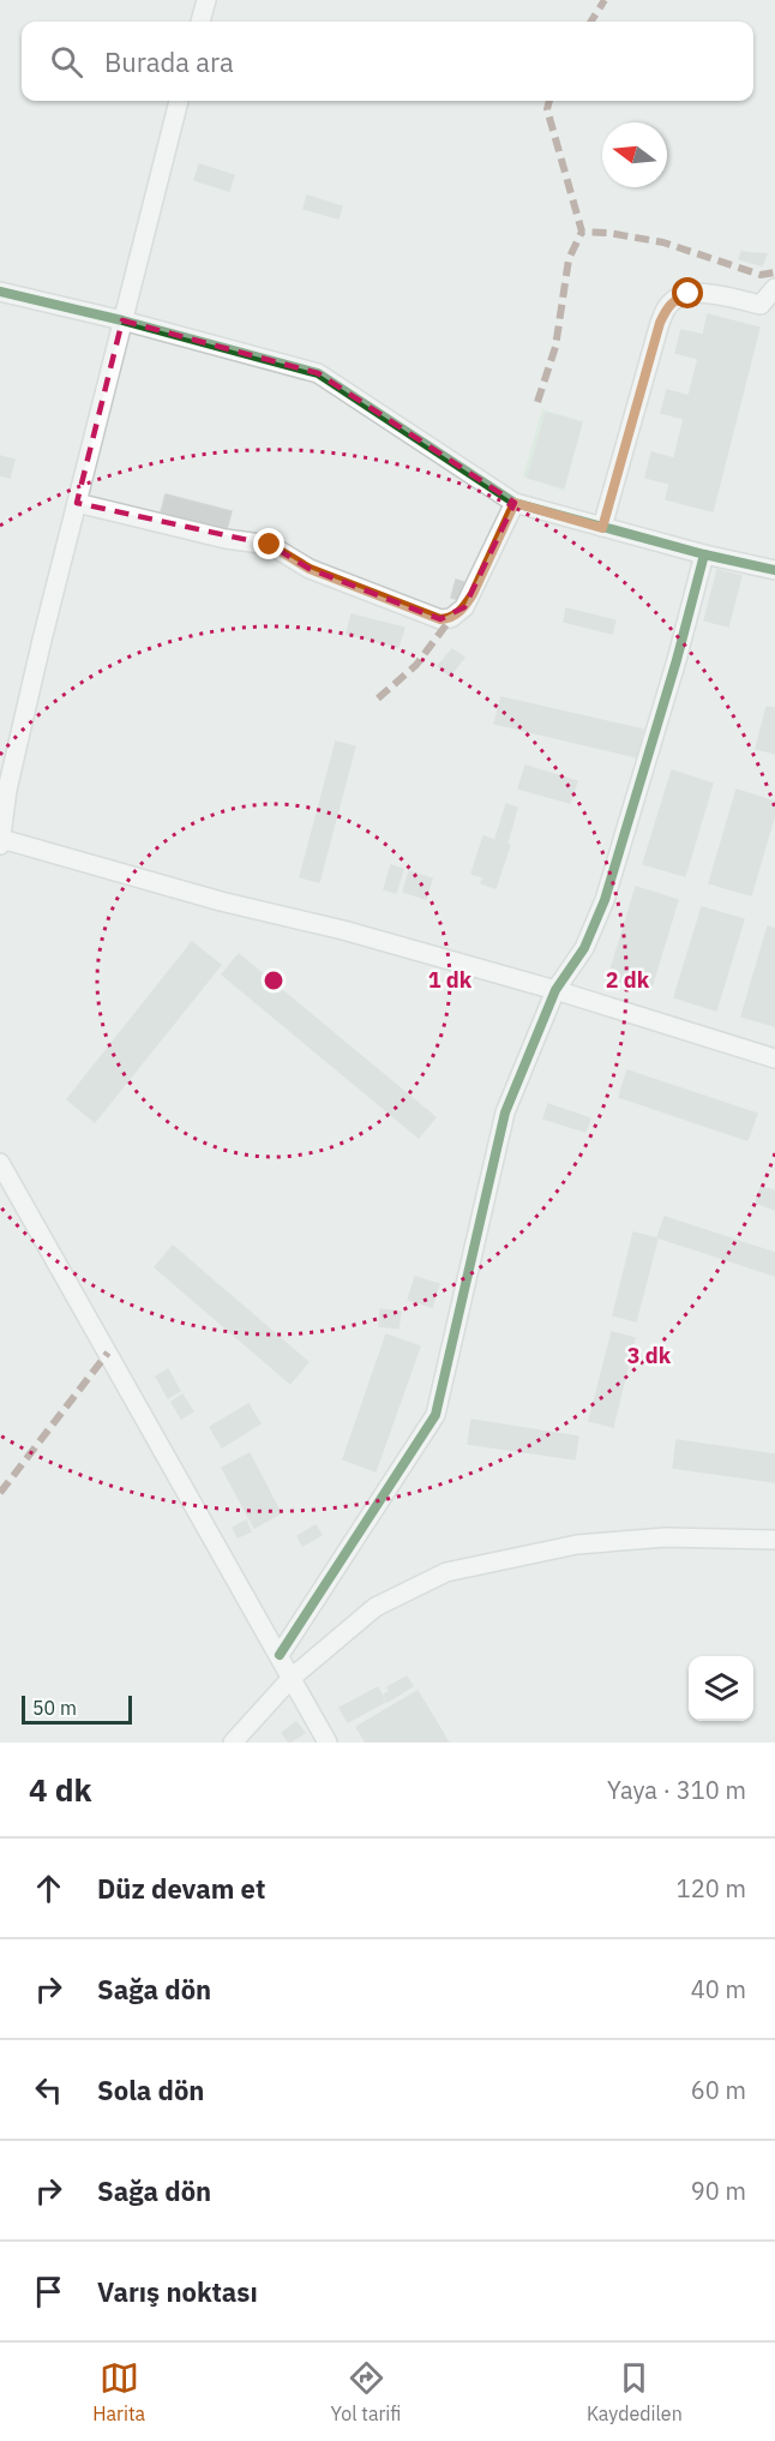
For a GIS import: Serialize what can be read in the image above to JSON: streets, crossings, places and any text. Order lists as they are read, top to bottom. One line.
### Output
{"scale_bar":"50 m","north":"left","page":{"search":"Burada ara","scale":"50 m","heading":["4 dk","Yaya · 310 m"],"list":[["Düz devam et","120 m"],["Sağa dön","40 m"],["Sola dön","60 m"],["Sağa dön","90 m"],"Varış noktası"],"nav":["Harita","Yol tarifi","Kaydedilen"]},"rings":["1 dk","2 dk","3 dk"]}
